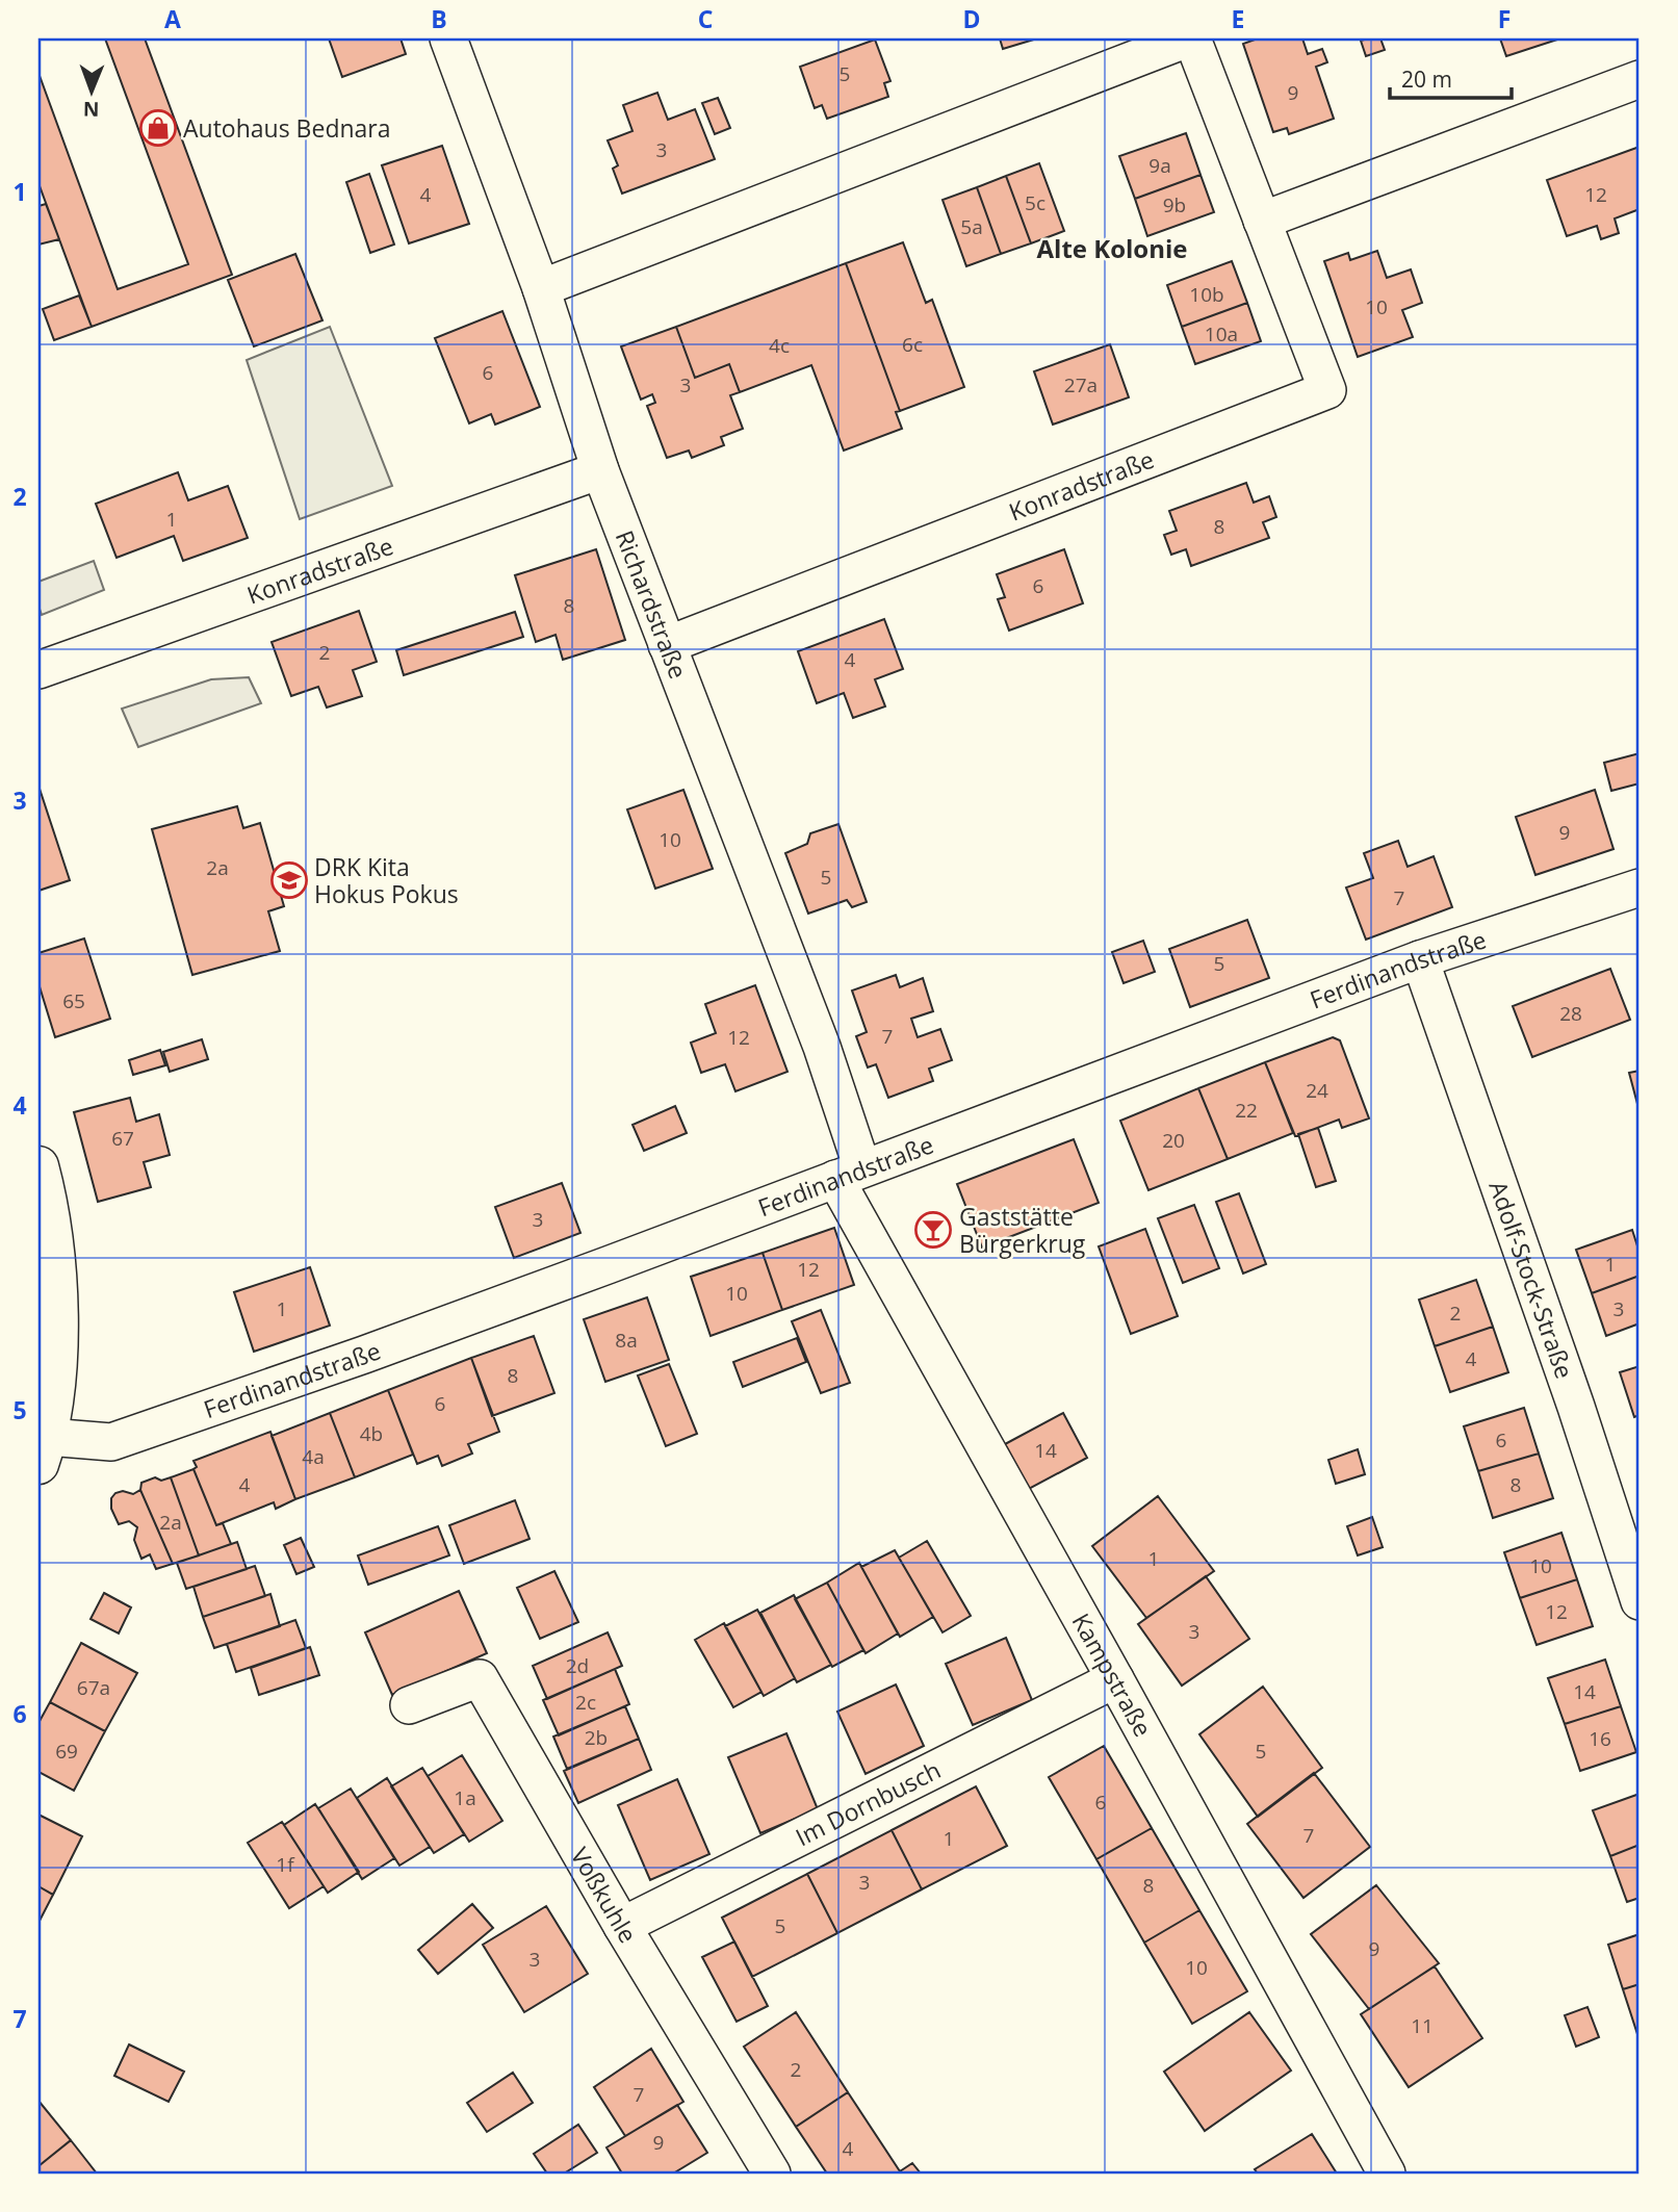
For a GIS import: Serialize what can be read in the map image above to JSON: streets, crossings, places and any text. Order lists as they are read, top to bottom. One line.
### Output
{"streets":{"street":["Konradstraße","Richardstraße","Ferdinandstraße","Adolf-Stock-Straße","Kampstraße","Im Dornbusch","Voßkuhle"]},"crossings":[["Konradstraße","Richardstraße"],["Richardstraße","Ferdinandstraße"],["Richardstraße","Kampstraße"],["Ferdinandstraße","Adolf-Stock-Straße"],["Ferdinandstraße","Kampstraße"],["Kampstraße","Im Dornbusch"],["Im Dornbusch","Voßkuhle"]],"districts":["Alte Kolonie"],"places":{"shop":["Autohaus Bednara"],"school or university":["DRK Kita Hokus Pokus"],"bar":["Gaststätte Bürgerkrug"]},"house_numbers":["5","9","3","9a","4","12","5c","9b","5a","10b","10","10a","6c","4c","6","3","27a","1","8","6","8","2","4","9","10","2a","5","7","5","65","28","7","12","24","22","67","20","3","1","12","10","1","3","2","8a","4","8","6","4b","6","14","4a","4","8","2a","1","10","12","3","2d","67a","14","2c","2b","16","69","5","1a","6","7","1","1f","3","8","5","9","3","10","11","2","7","9","4"],"scale_bar":"20 m","north":"bottom","grid":{"columns":["A","B","C","D","E","F"],"rows":["1","2","3","4","5","6","7"]}}
